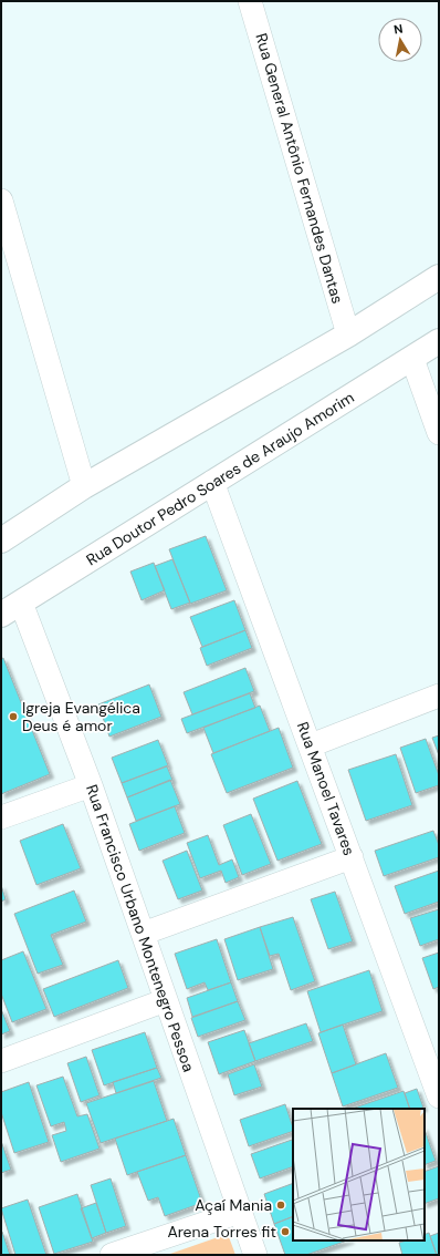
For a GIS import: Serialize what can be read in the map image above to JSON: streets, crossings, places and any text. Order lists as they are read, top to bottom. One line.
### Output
{"streets":{"street":["Rua General Antônio Fernandes Dantas","Rua Doutor Pedro Soares de Araujo Amorim","Rua Manoel Tavares","Rua Francisco Urbano Montenegro Pessoa"]},"crossings":[["Rua Doutor Pedro Soares de Araujo Amorim","Rua Manoel Tavares"],["Rua Doutor Pedro Soares de Araujo Amorim","Rua Francisco Urbano Montenegro Pessoa"]],"places":["Igreja Evangélica Deus é amor","Açaí Mania","Arena Torres fit"],"north":"top"}
